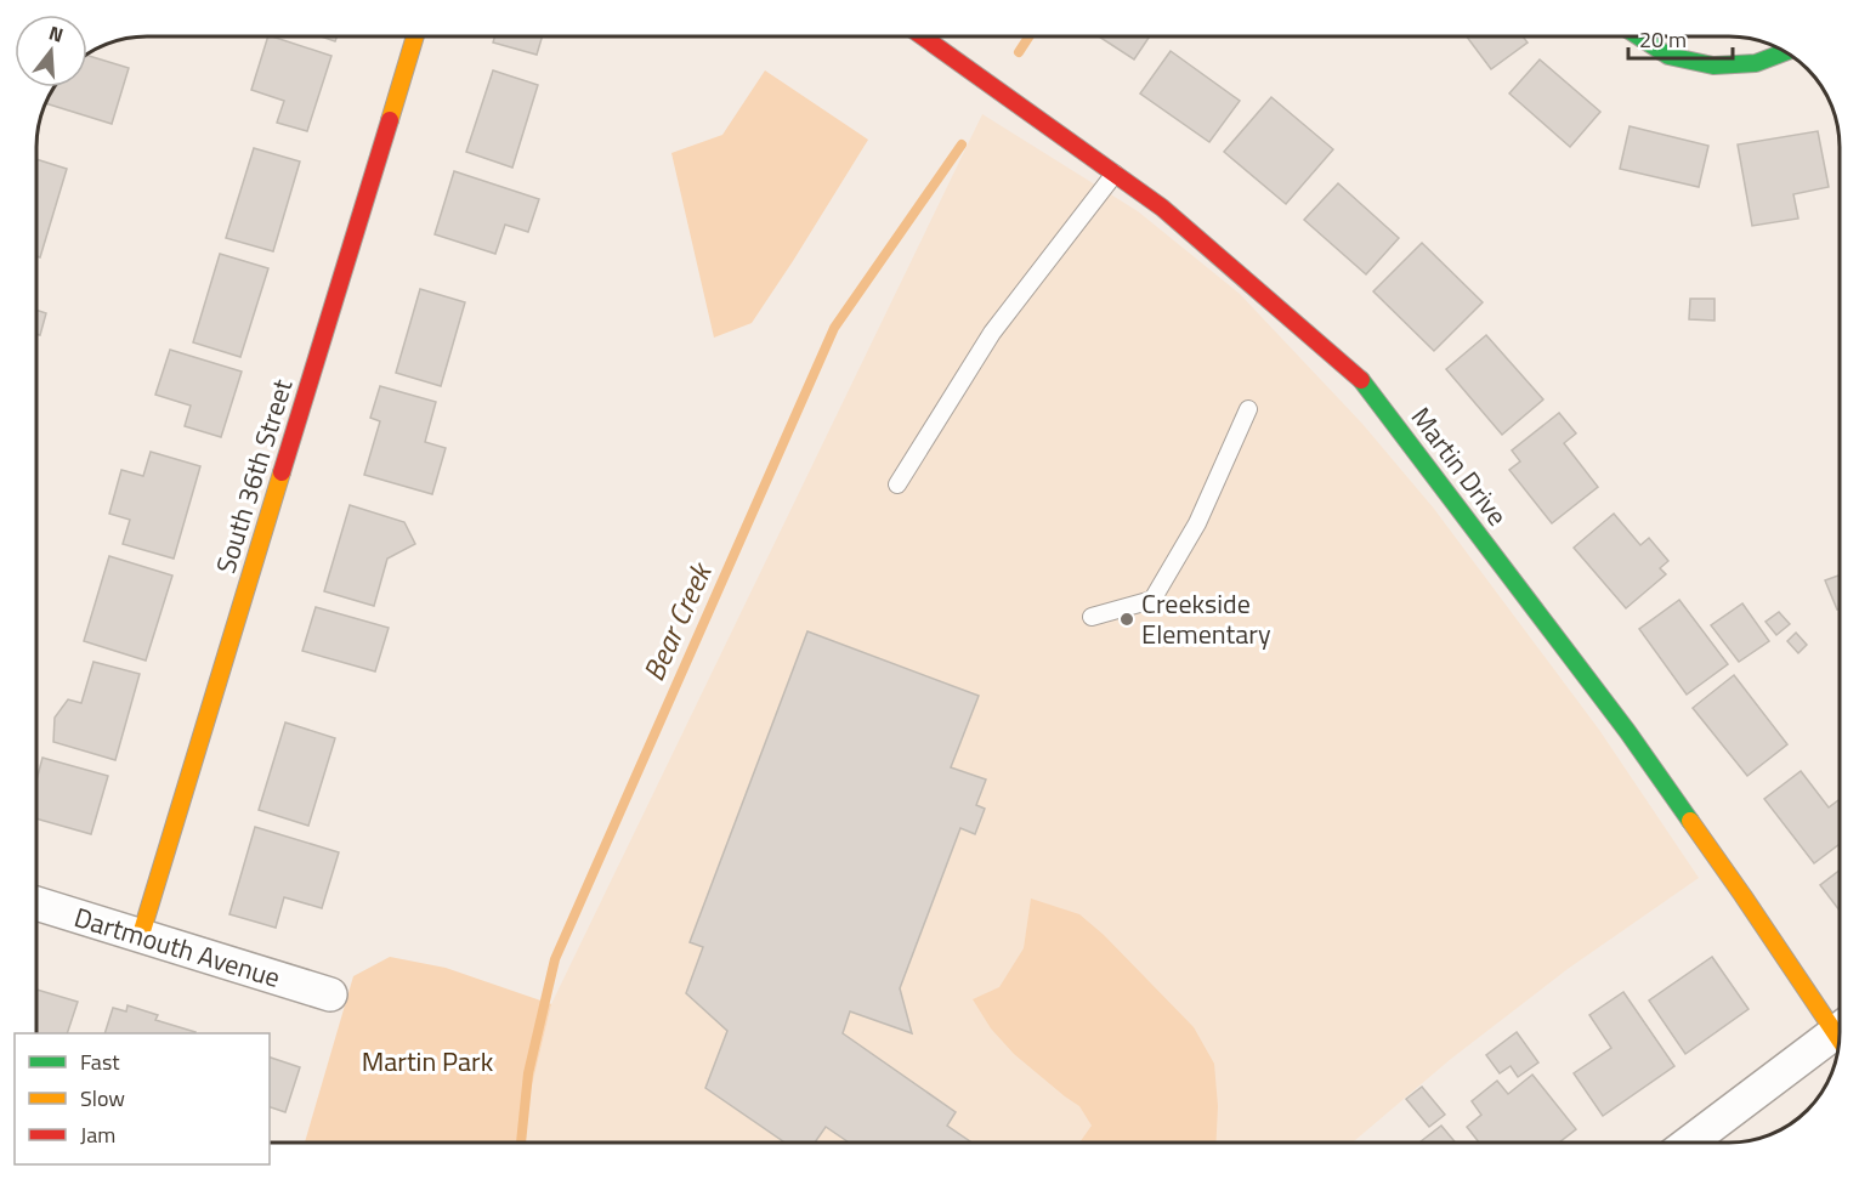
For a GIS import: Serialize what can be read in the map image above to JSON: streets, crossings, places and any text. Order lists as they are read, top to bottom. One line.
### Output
{"streets":{"street":["Martin Drive","South 36th Street","Dartmouth Avenue"]},"crossings":[["South 36th Street","Dartmouth Avenue"]],"water":["Bear Creek"],"parks":["Martin Park"],"places":["Creekside Elementary"],"legend":["Fast","Slow","Jam"],"scale_bar":"20 m","north":"top"}
